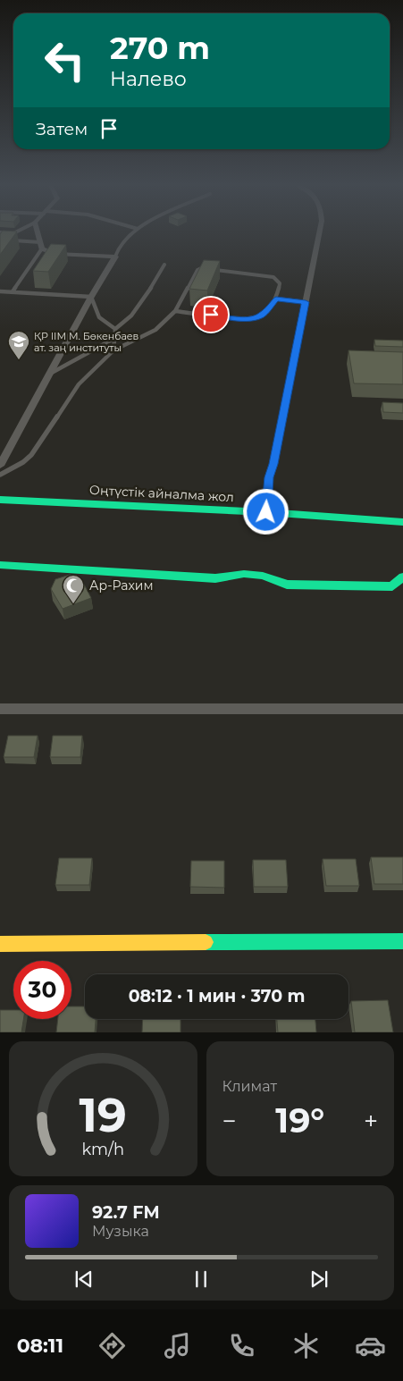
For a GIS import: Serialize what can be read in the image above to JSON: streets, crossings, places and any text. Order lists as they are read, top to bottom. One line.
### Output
{"streets":{"main road":["Оңтүстік айналма жол"]},"places":{"school or university":["ҚР ІІМ М. Бөкенбаев ат. заң институты"],"mosque":["Ар-Рахим"]},"page":{"turn":["270 m","Налево"],"then":"Затем","limit":"30","trip":"08:12 · 1 мин · 370 m","tile":"Климат","heat":["−","19°","+"],"song":["92.7 FM","Музыка"],"tabs":"08:11","gauge":["19","km/h"]}}
